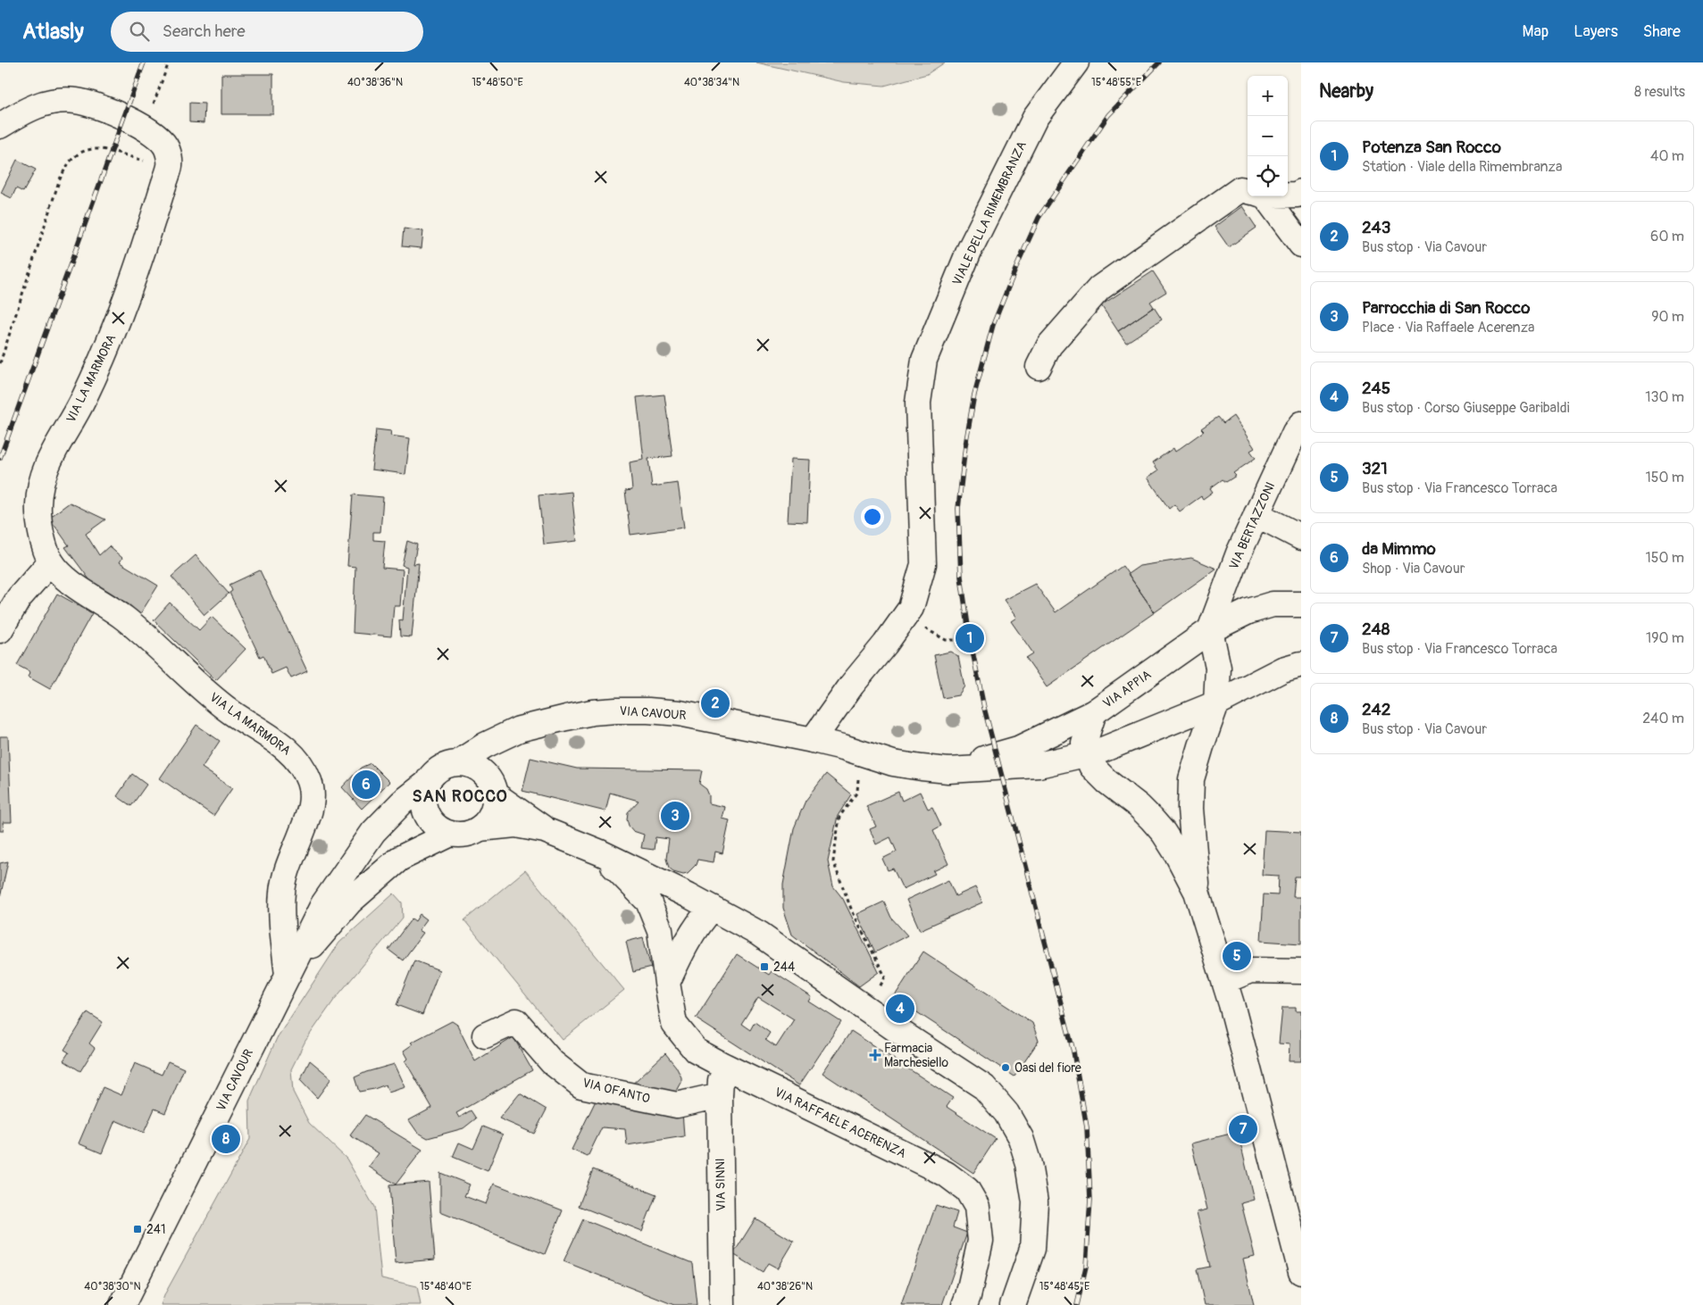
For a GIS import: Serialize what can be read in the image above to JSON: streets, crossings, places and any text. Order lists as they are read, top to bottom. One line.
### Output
{"streets":{"street":["VIALE DELLA RIMEMBRANZA","VIA LA MARMORA","VIA BERTAZZONI","VIA APPIA","VIA CAVOUR","VIA OFANTO","VIA RAFFAELE ACERENZA","VIA SINNI"]},"crossings":[["VIALE DELLA RIMEMBRANZA","VIA APPIA"],["VIALE DELLA RIMEMBRANZA","VIA CAVOUR"],["VIA LA MARMORA","VIA CAVOUR"],["VIA BERTAZZONI","VIA APPIA"],["VIA APPIA","VIA CAVOUR"],["VIA CAVOUR","VIA RAFFAELE ACERENZA"],["VIA OFANTO","VIA SINNI"],["VIA RAFFAELE ACERENZA","VIA SINNI"]],"districts":["SAN ROCCO"],"places":{"transit":["244","241"],"health":["Farmacia Marchesiello"],"other":["Oasi del fiore"]},"page":{"header":"Atlasly","search":"Search here","nav":["Map","Layers","Share"],"heading":["Nearby","8 results"],"map_buttons":["+","−"],"list":[{"mark":"1","name":"Potenza San Rocco","note":"Station · Viale della Rimembranza","value":"40 m"},{"mark":"2","name":"243","note":"Bus stop · Via Cavour","value":"60 m"},{"mark":"3","name":"Parrocchia di San Rocco","note":"Place · Via Raffaele Acerenza","value":"90 m"},{"mark":"4","name":"245","note":"Bus stop · Corso Giuseppe Garibaldi","value":"130 m"},{"mark":"5","name":"321","note":"Bus stop · Via Francesco Torraca","value":"150 m"},{"mark":"6","name":"da Mimmo","note":"Shop · Via Cavour","value":"150 m"},{"mark":"7","name":"248","note":"Bus stop · Via Francesco Torraca","value":"190 m"},{"mark":"8","name":"242","note":"Bus stop · Via Cavour","value":"240 m"}],"pins":["1","2","6","3","5","4","7","8"]},"coordinates":["40°38'36\"N","40°38'34\"N","15°48'50\"E","15°48'55\"E","15°48'40\"E","15°48'45\"E","40°38'30\"N","40°38'26\"N"]}
